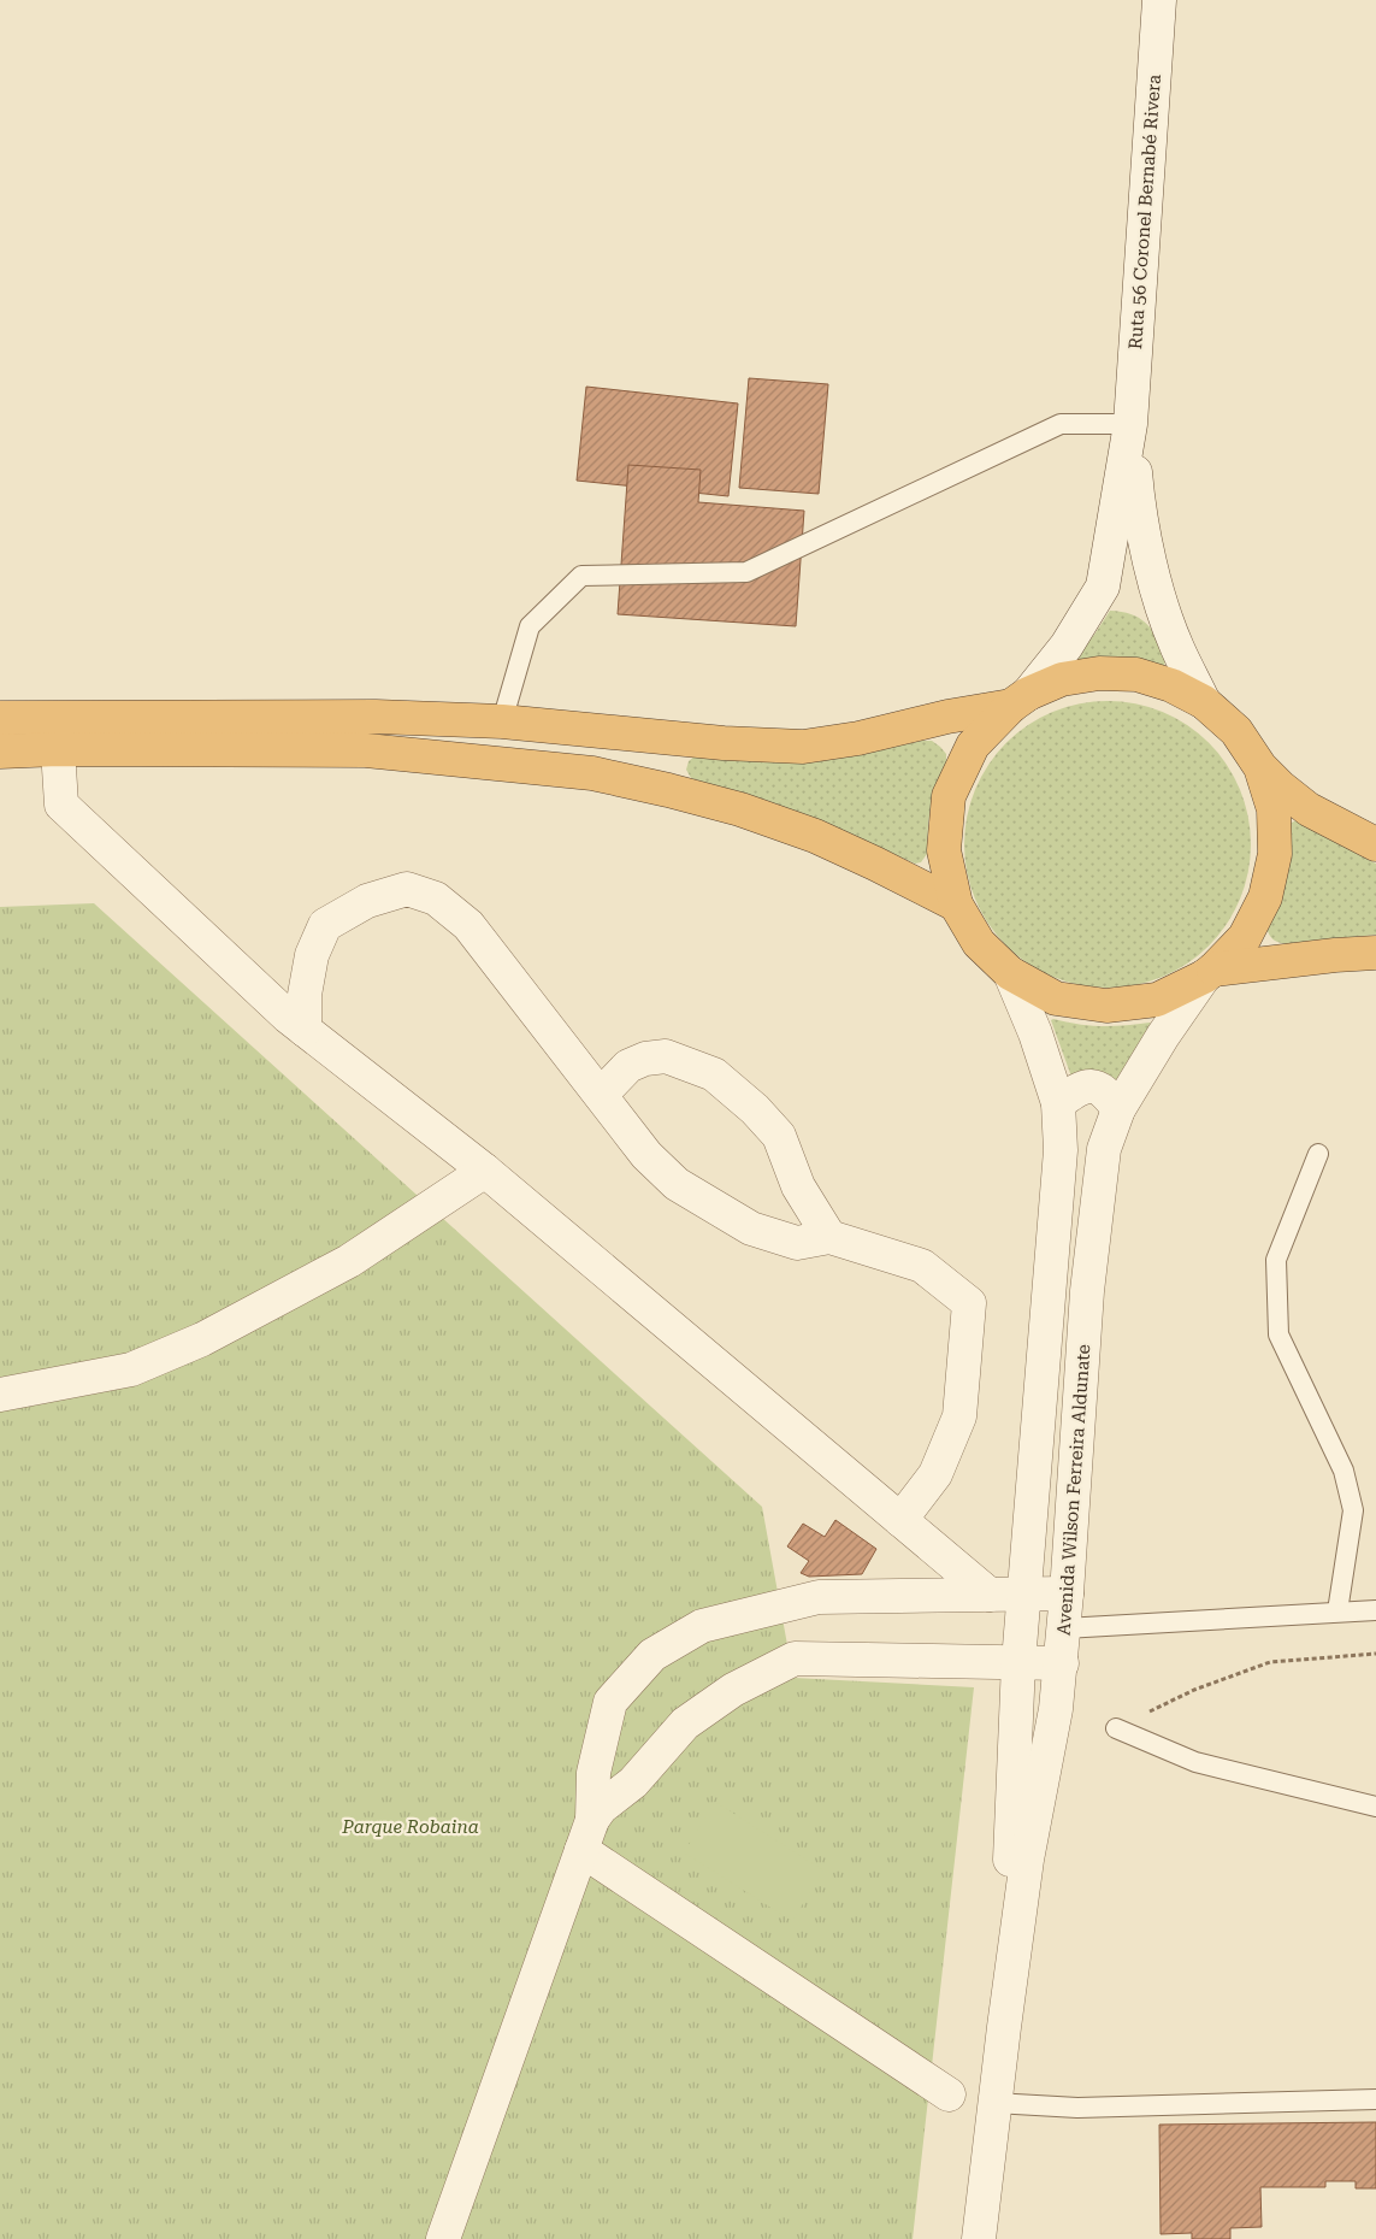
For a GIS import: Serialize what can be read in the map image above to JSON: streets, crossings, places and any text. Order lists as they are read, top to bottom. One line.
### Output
{"streets":{"street":["Ruta 56 Coronel Bernabé Rivera","Avenida Wilson Ferreira Aldunate"]},"parks":["Parque Robaina"]}
